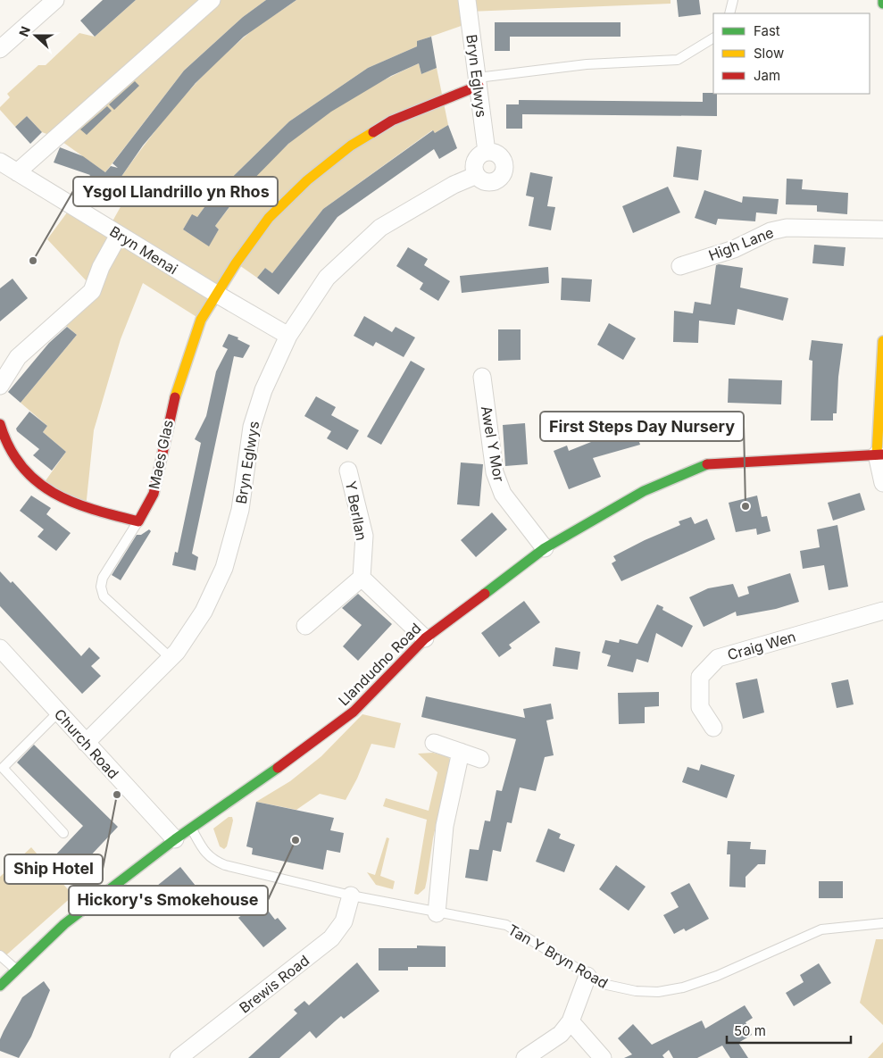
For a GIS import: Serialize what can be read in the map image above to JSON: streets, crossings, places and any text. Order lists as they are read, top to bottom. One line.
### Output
{"streets":{"main road":["Maes Glas","Llandudno Road"],"street":["Bryn Eglwys","High Lane","Bryn Menai","Awel Y Mor","Y Berllan","Craig Wen","Church Road","Brewis Road"],"lane":["Tan Y Bryn Road"]},"crossings":[["Bryn Eglwys","Bryn Menai"],["Bryn Eglwys","Maes Glas"],["Bryn Eglwys","Church Road"],["Bryn Menai","Maes Glas"],["Awel Y Mor","Llandudno Road"],["Llandudno Road","Church Road"],["Llandudno Road","Tan Y Bryn Road"],["Tan Y Bryn Road","Brewis Road"]],"places":["Ysgol Llandrillo yn Rhos","First Steps Day Nursery","Ship Hotel","Hickory's Smokehouse"],"legend":["Fast","Slow","Jam"],"scale_bar":"50 m","north":"left"}
